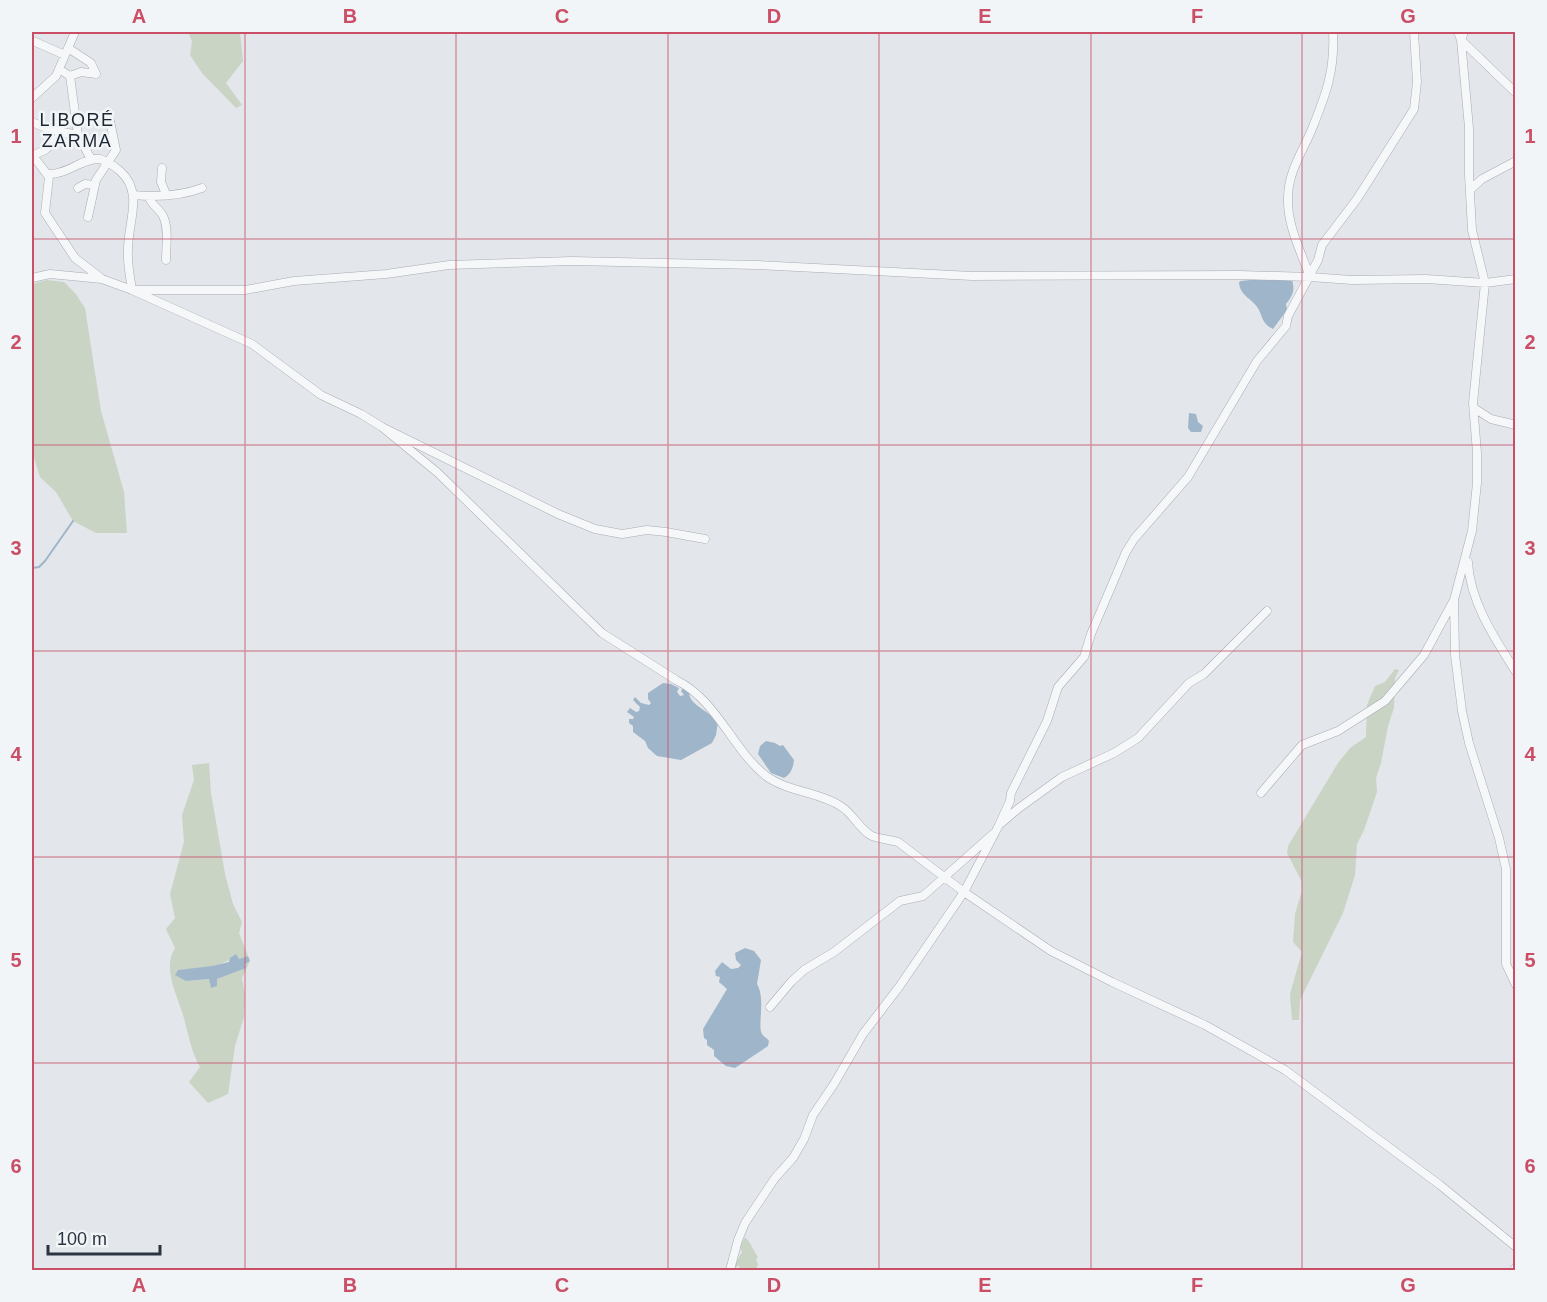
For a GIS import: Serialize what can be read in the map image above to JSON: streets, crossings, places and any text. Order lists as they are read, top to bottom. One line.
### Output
{"districts":["LIBORÉ ZARMA"],"scale_bar":"100 m","grid":{"columns":["A","B","C","D","E","F","G"],"rows":["1","2","3","4","5","6"]}}
